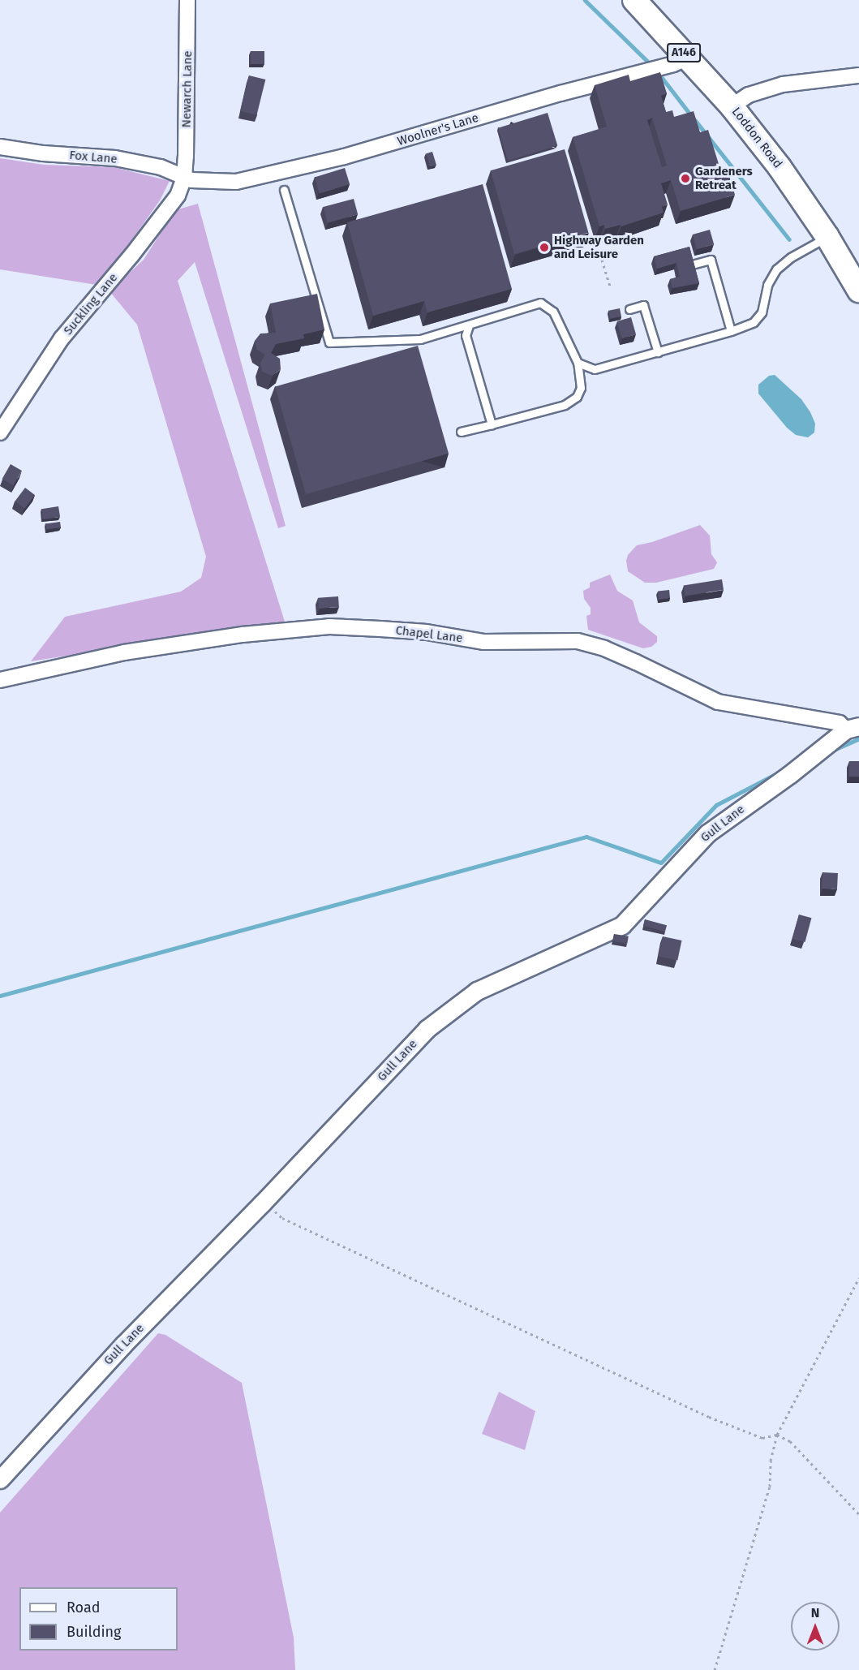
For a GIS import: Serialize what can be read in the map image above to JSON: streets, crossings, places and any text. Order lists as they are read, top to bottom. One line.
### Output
{"streets":{"highway":["A146","Loddon Road"],"street":["Newarch Lane","Woolner's Lane","Fox Lane","Suckling Lane","Chapel Lane","Gull Lane"]},"crossings":[["Newarch Lane","Woolner's Lane"],["Newarch Lane","Fox Lane"],["Newarch Lane","Suckling Lane"],["Woolner's Lane","Loddon Road"],["Woolner's Lane","Fox Lane"],["Woolner's Lane","Suckling Lane"],["Fox Lane","Suckling Lane"],["Chapel Lane","Gull Lane"]],"places":["Gardeners Retreat","Highway Garden and Leisure"],"legend":["Road","Building"],"north":"top"}
